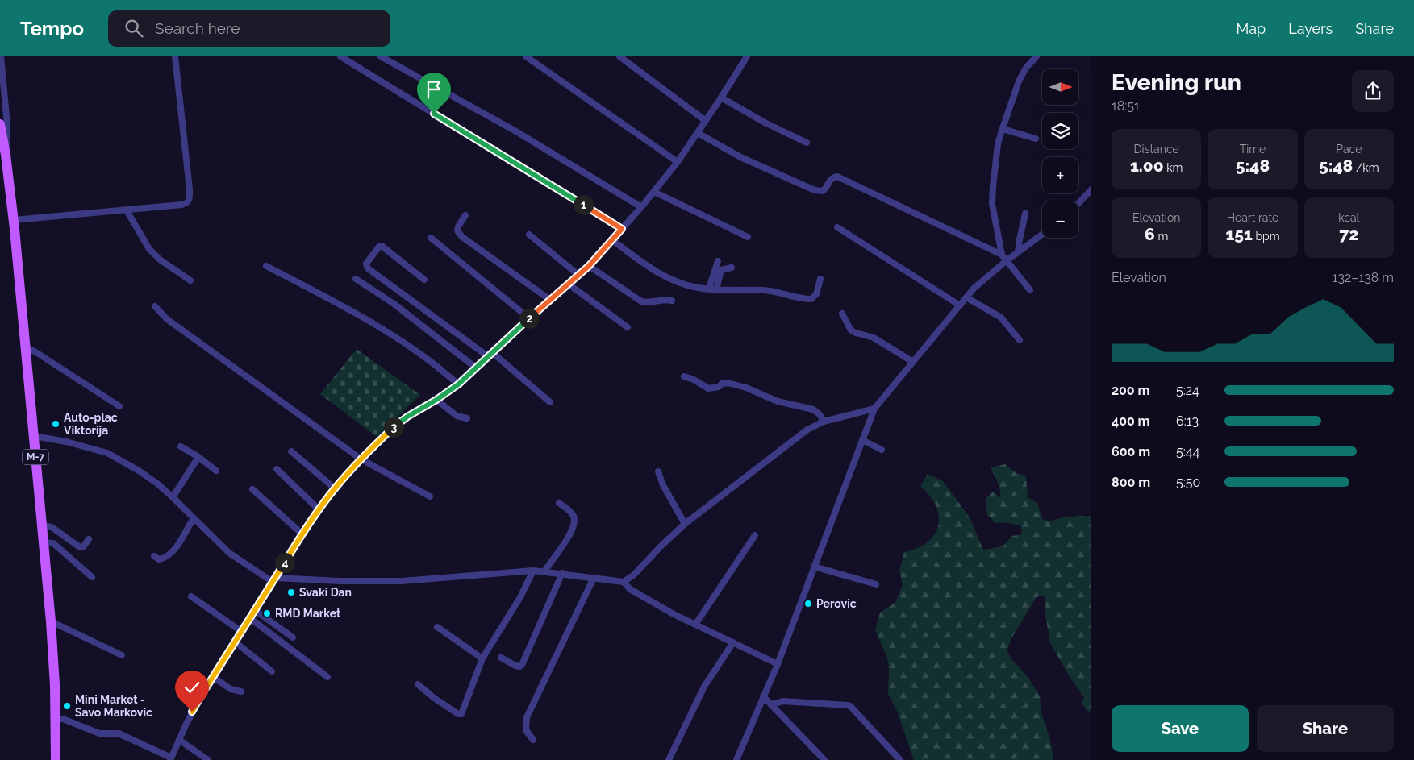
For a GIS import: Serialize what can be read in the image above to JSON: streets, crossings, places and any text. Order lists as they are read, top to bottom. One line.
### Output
{"streets":{"main road":["M-7"]},"places":["Auto-plac Viktorija","Svaki Dan","Perovic","RMD Market","Mini Market - Savo Markovic"],"north":"right","page":{"header":"Tempo","search":"Search here","nav":["Map","Layers","Share"],"heading":["Evening run","18:51"],"map_buttons":["+","−"],"stats":[["Distance","1.00 km"],["Time","5:48"],["Pace","5:48 /km"],["Elevation","6 m"],["Heart rate","151 bpm"],["kcal","72"]],"pins":["1","2","3","4"],"chart":["Elevation","132–138 m"],"list":[{"name":"200 m","note":"5:24"},{"name":"400 m","note":"6:13"},{"name":"600 m","note":"5:44"},{"name":"800 m","note":"5:50"}],"buttons":["Save","Share"]}}
